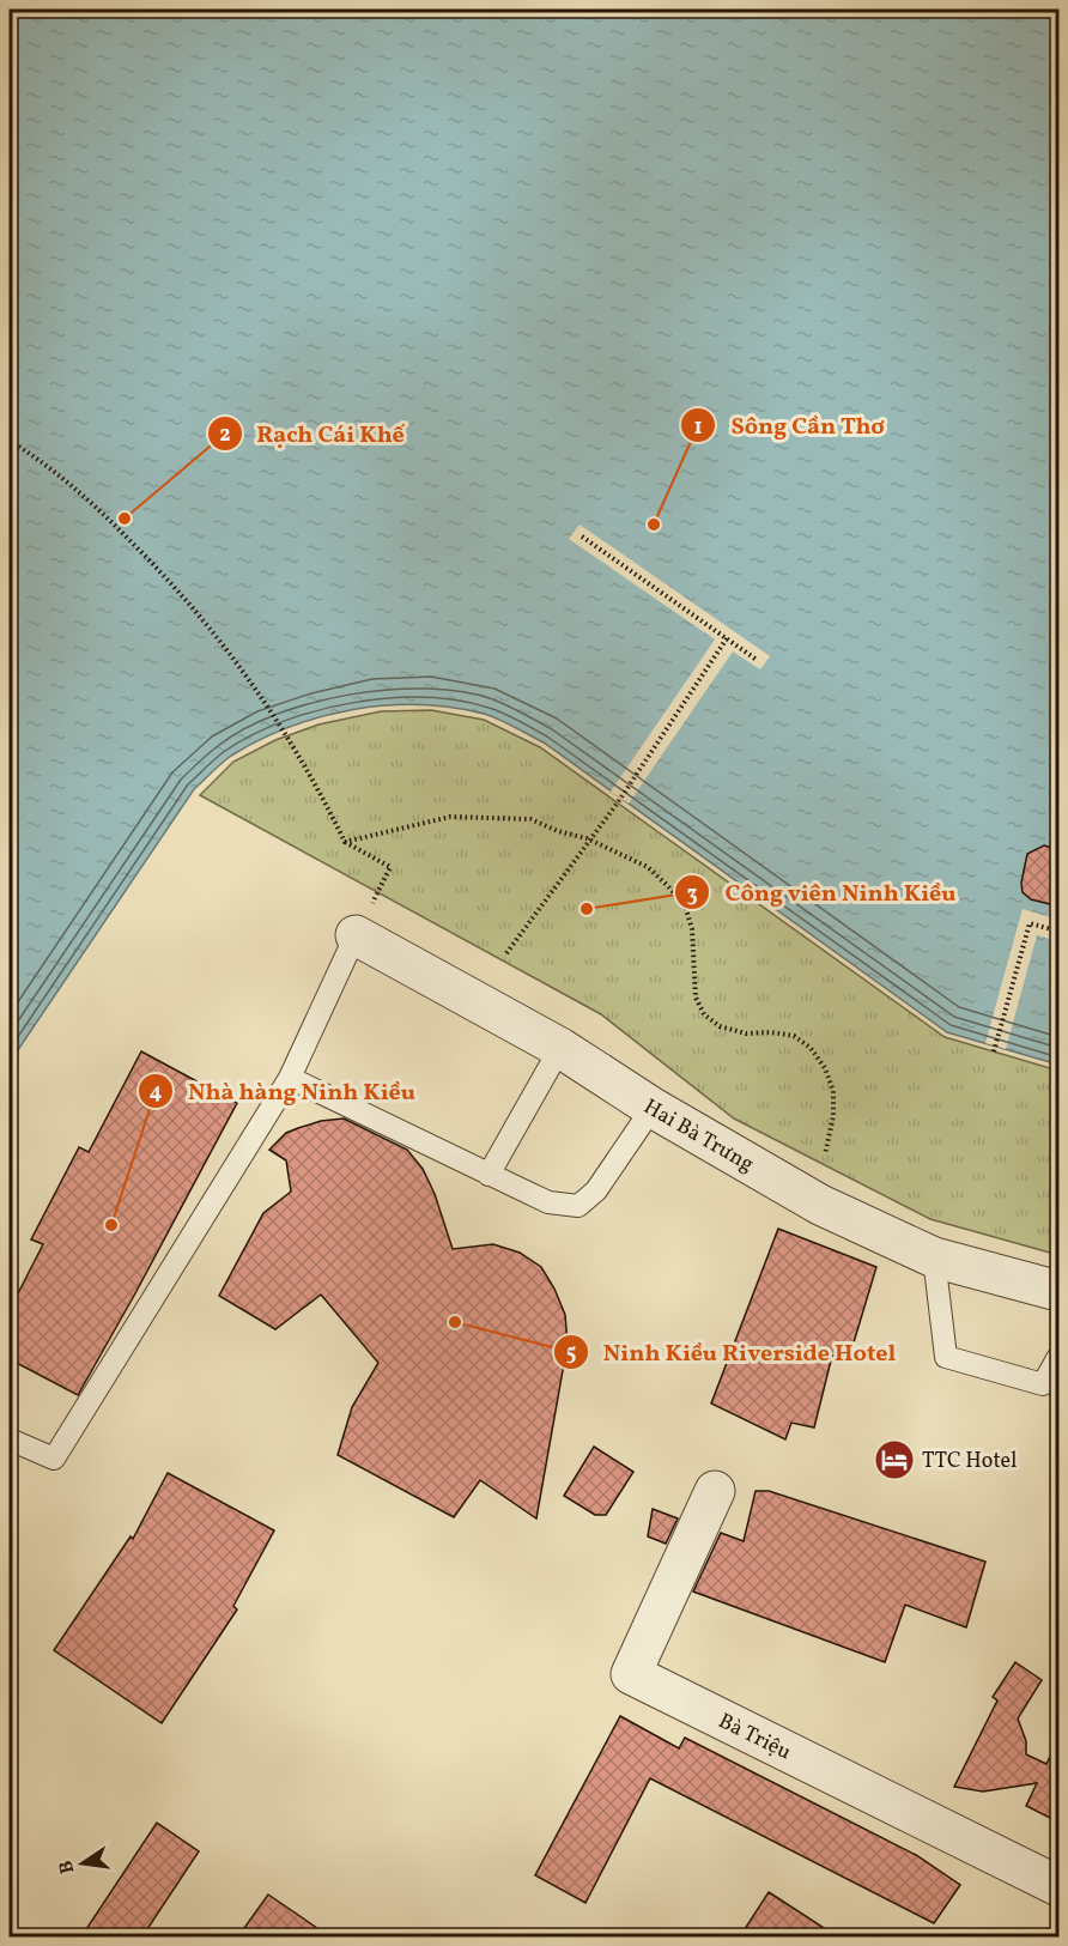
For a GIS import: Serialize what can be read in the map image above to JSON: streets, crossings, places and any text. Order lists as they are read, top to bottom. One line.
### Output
{"streets":{"street":["Hai Bà Trưng","Bà Triệu"]},"places":{"other":["Rạch Cái Khế","Sông Cần Thơ","Công viên Ninh Kiều","Nhà hàng Ninh Kiều","Ninh Kiều Riverside Hotel"],"hotel":["TTC Hotel"]},"north":"left"}
